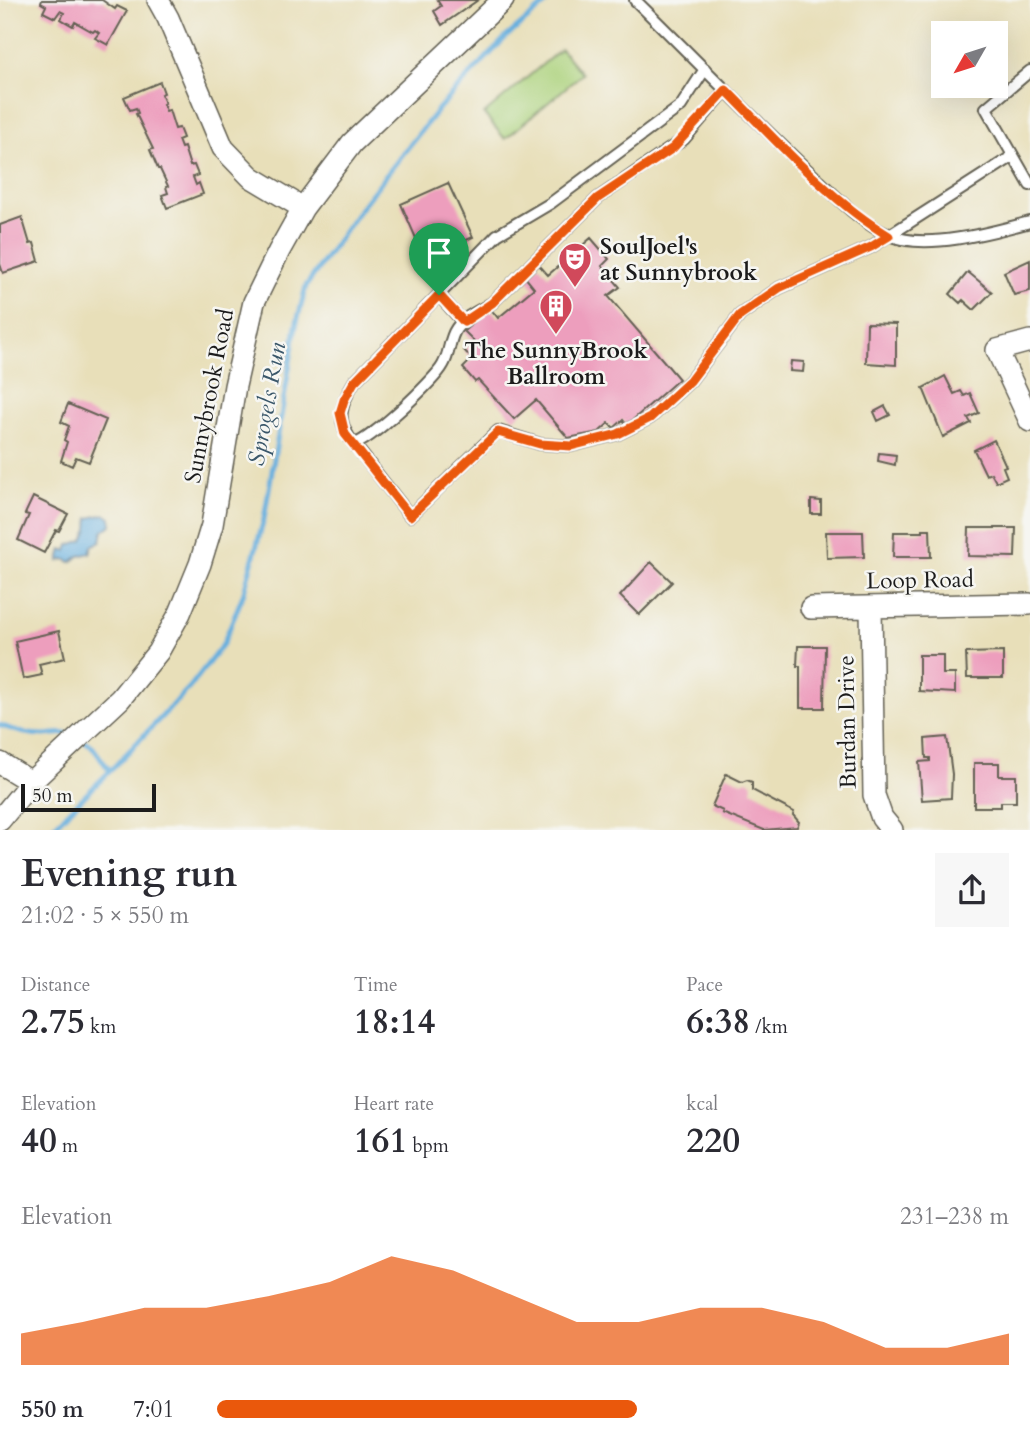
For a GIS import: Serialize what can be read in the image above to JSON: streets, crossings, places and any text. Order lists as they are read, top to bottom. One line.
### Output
{"streets":{"street":["Sunnybrook Road","Loop Road","Burdan Drive"]},"crossings":[["Loop Road","Burdan Drive"]],"water":["Sprogels Run"],"places":{"theatre":["SoulJoel's at Sunnybrook"],"building":["The SunnyBrook Ballroom"]},"scale_bar":"50 m","north":"bottom left","page":{"scale":"50 m","heading":["Evening run","21:02 · 5 × 550 m"],"stats":[["Distance","2.75 km"],["Time","18:14"],["Pace","6:38 /km"],["Elevation","40 m"],["Heart rate","161 bpm"],["kcal","220"]],"chart":["Elevation","231–238 m"],"list":[{"name":"550 m","note":"7:01"}]}}
